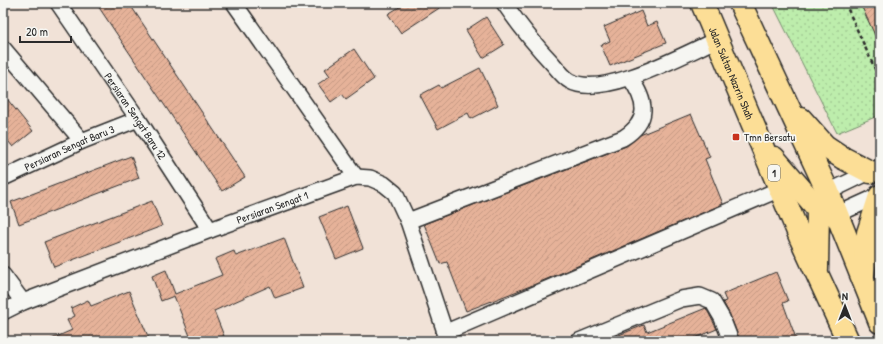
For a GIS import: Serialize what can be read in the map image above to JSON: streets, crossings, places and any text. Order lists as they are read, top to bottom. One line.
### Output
{"streets":{"highway":["Jalan Sultan Nazrin Shah","1"],"street":["Persiaran Sengat Baru 12","Persiaran Sengat Baru 3","Persiaran Sengat 1"]},"crossings":[["Persiaran Sengat Baru 12","Persiaran Sengat Baru 3"],["Persiaran Sengat Baru 12","Persiaran Sengat 1"]],"places":{"transit":["Tmn Bersatu"]},"scale_bar":"20 m","north":"top"}
